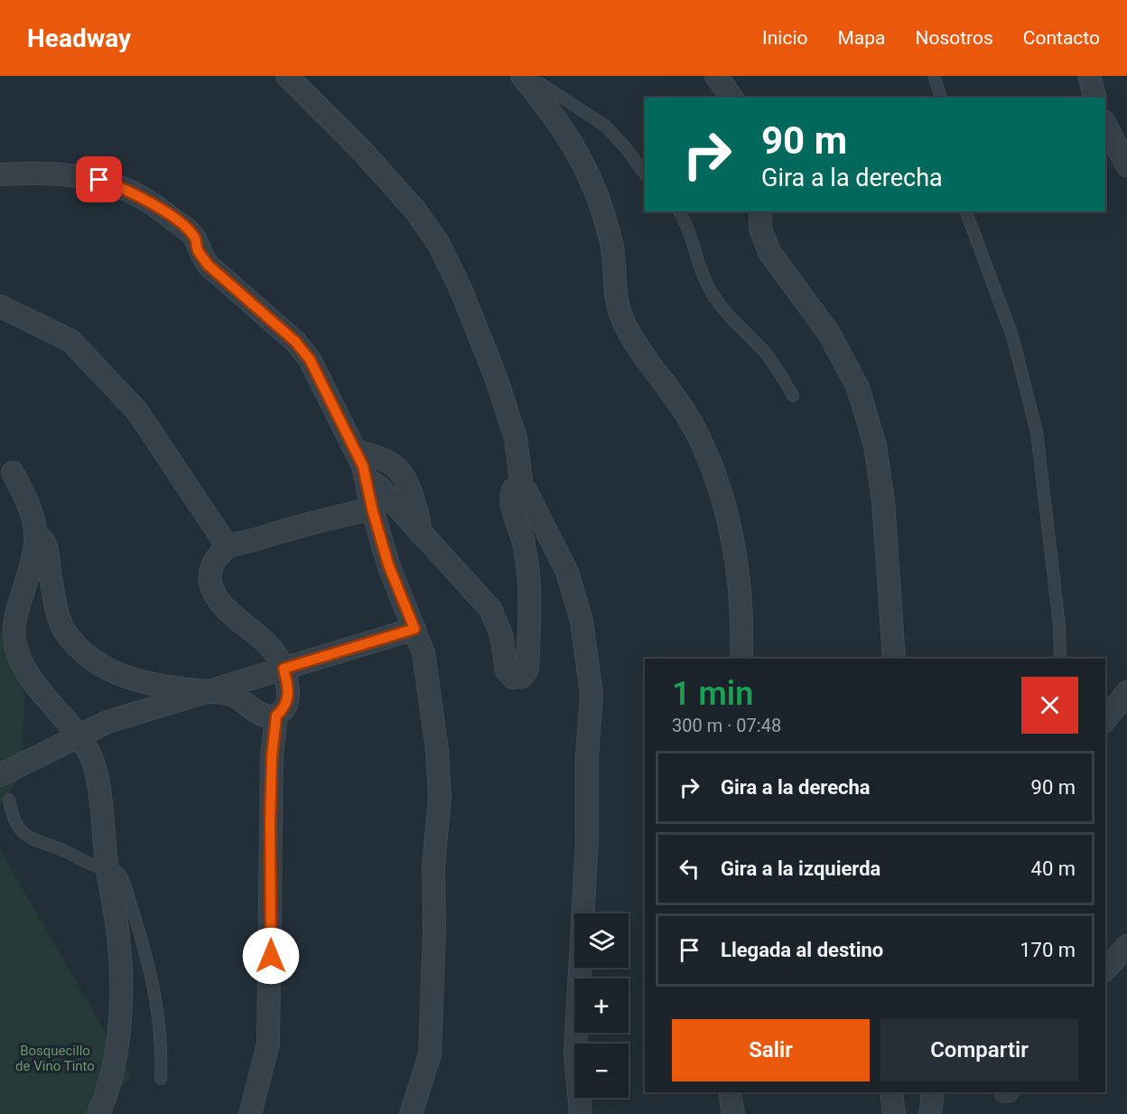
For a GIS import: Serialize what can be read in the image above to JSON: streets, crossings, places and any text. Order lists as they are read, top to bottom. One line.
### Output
{"parks":["Bosquecillo de Vino Tinto"],"page":{"header":"Headway","nav":["Inicio","Mapa","Nosotros","Contacto"],"turn":["90 m","Gira a la derecha"],"heading":["1 min","300 m · 07:48"],"list":[{"name":"Gira a la derecha","value":"90 m"},{"name":"Gira a la izquierda","value":"40 m"},{"name":"Llegada al destino","value":"170 m"}],"map_buttons":["+","−"],"buttons":["Salir","Compartir"]}}
